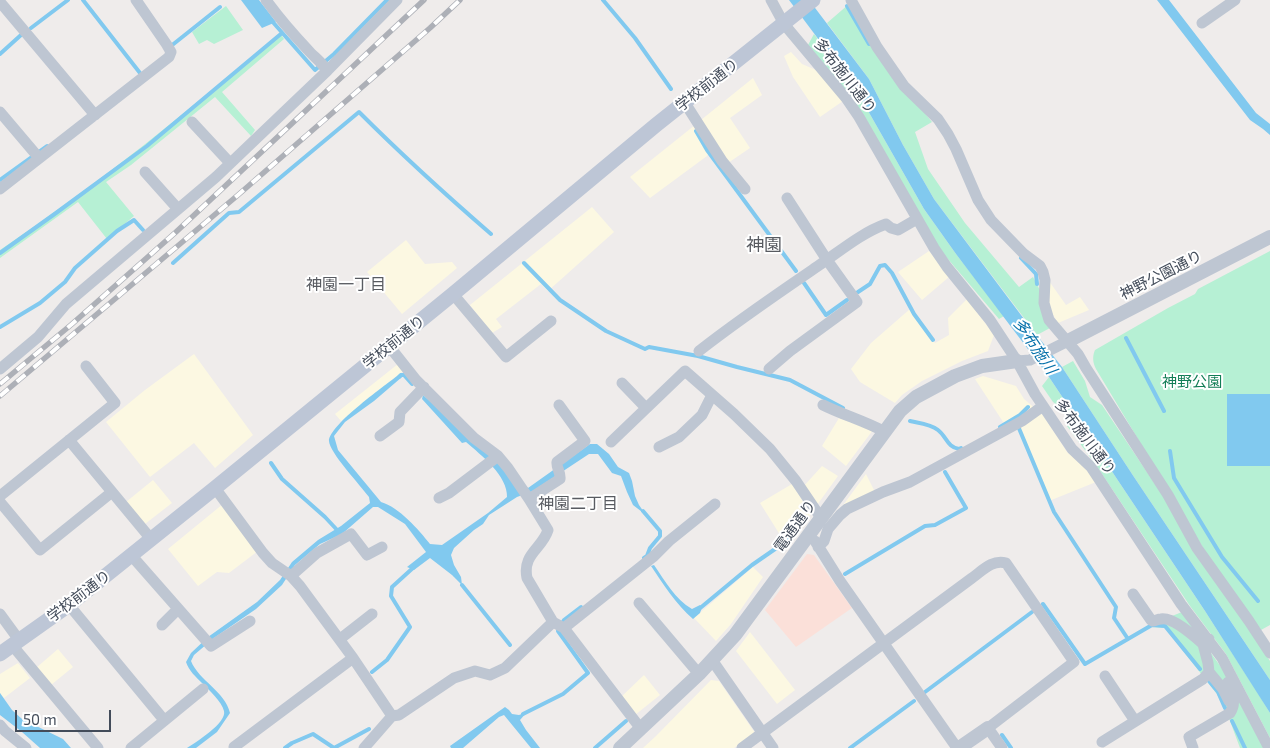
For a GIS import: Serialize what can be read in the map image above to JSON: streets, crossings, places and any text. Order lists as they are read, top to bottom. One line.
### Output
{"streets":{"main road":["学校前通り"],"street":["多布施川通り","神野公園通り","電通通り"]},"crossings":[["多布施川通り","学校前通り"],["多布施川通り","電通通り"]],"districts":["神園","神園一丁目","神園二丁目"],"water":["多布施川"],"parks":["神野公園"],"scale_bar":"50 m"}
